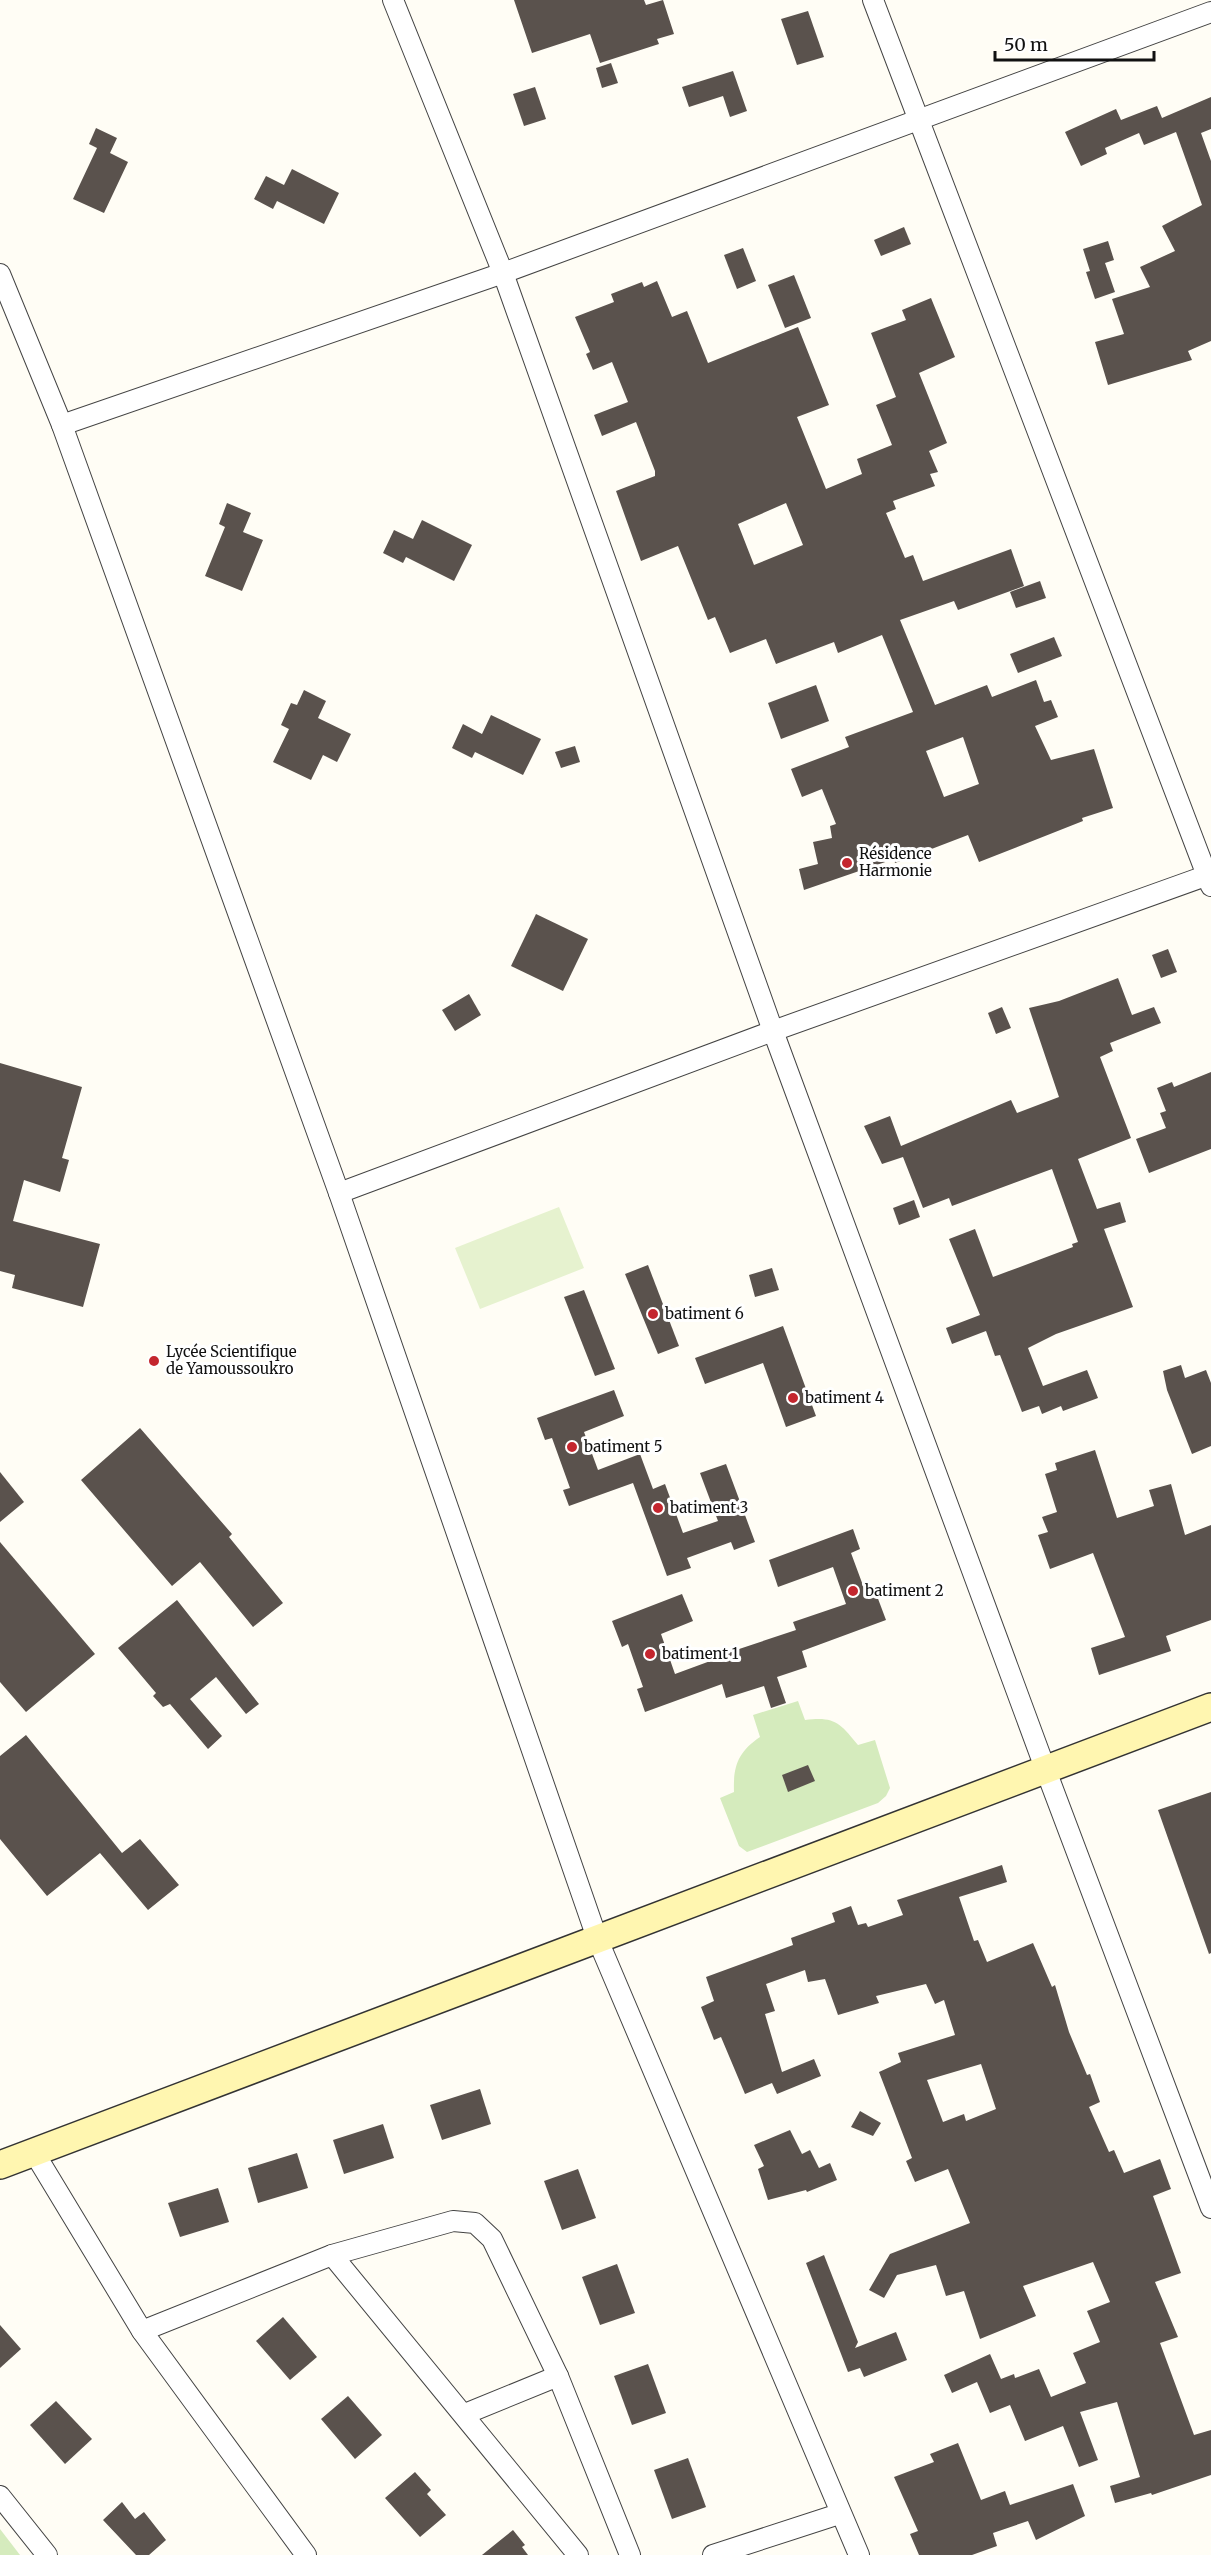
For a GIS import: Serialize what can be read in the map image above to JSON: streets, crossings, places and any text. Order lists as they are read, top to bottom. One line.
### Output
{"places":["Résidence Harmonie","batiment 6","Lycée Scientifique de Yamoussoukro","batiment 4","batiment 5","batiment 3","batiment 2","batiment 1"],"scale_bar":"50 m"}
